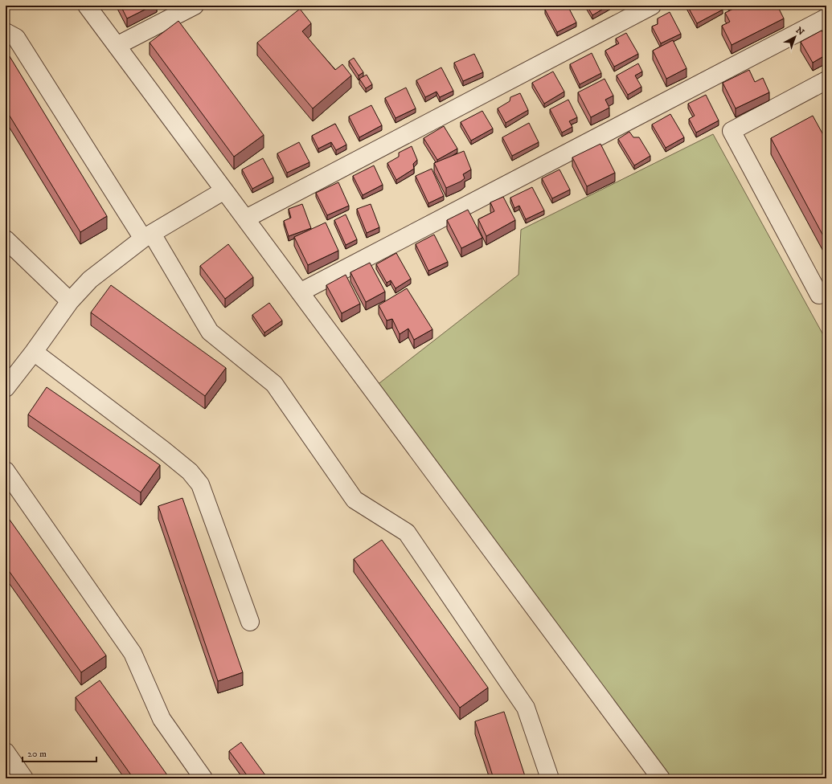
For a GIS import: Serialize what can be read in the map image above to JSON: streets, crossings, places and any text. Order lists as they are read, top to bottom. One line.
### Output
{"scale_bar":"20 m","north":"top right"}
